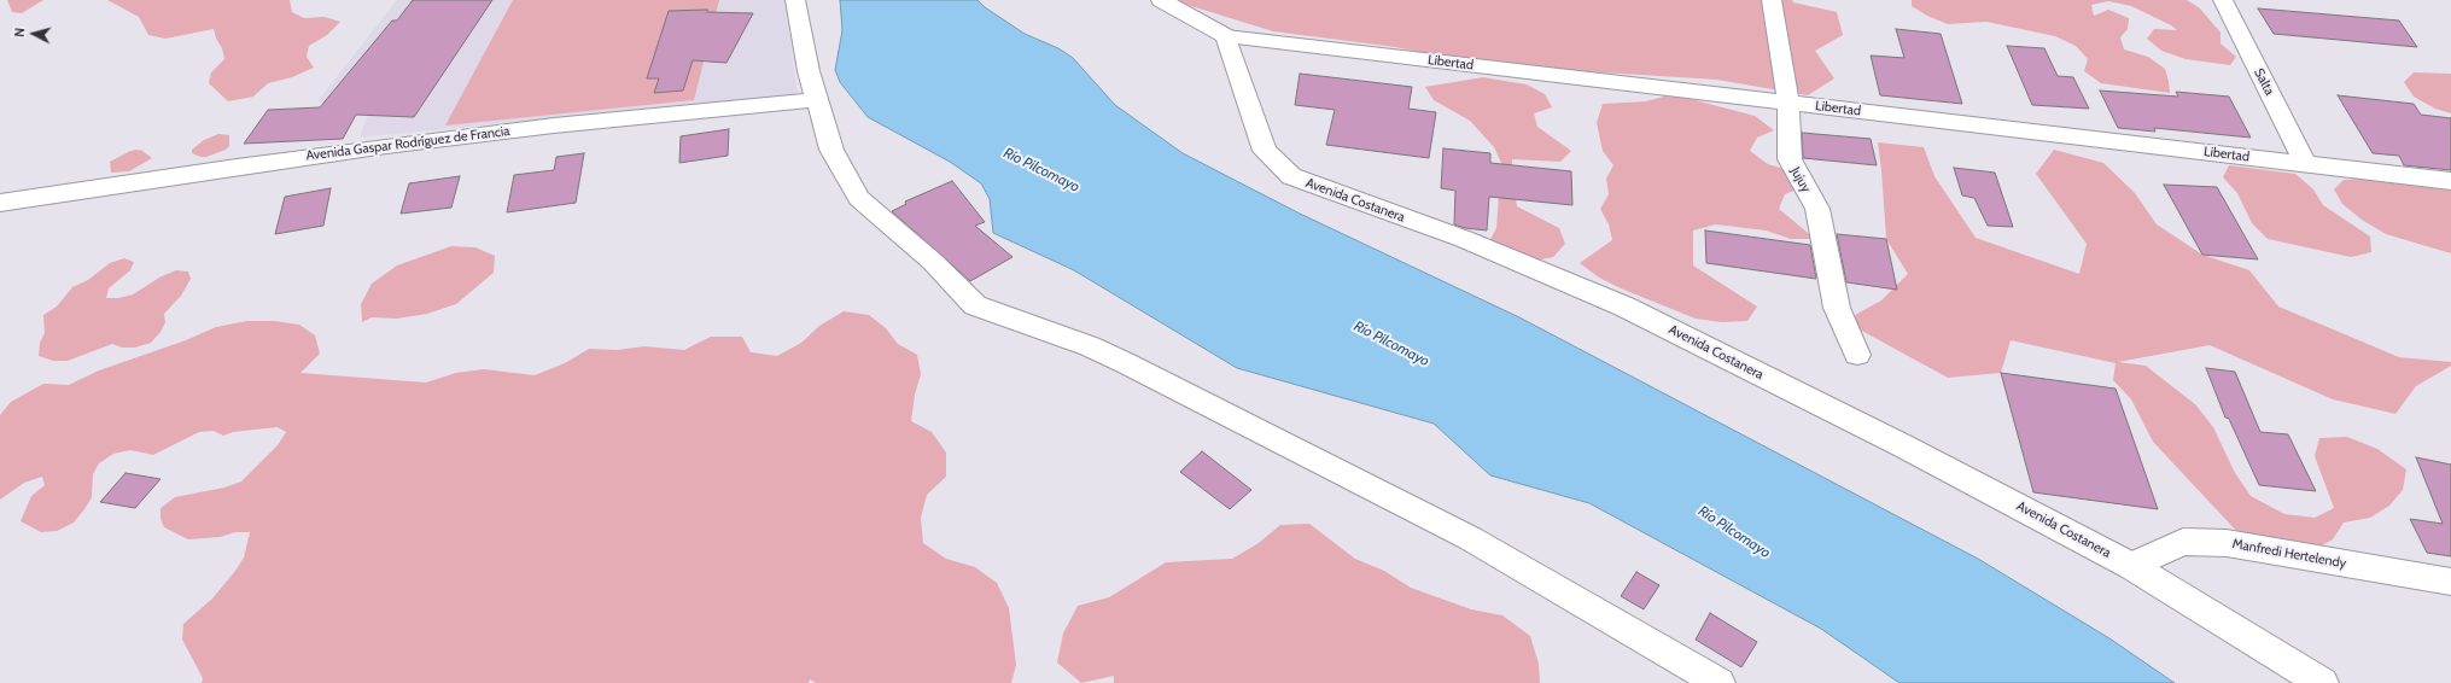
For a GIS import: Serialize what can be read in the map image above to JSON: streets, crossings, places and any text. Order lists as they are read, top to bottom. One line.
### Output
{"streets":{"street":["Libertad","Salta","Avenida Gaspar Rodríguez de Francia","Jujuy","Avenida Costanera","Manfredi Hertelendy"]},"crossings":[["Libertad","Salta"],["Libertad","Jujuy"],["Libertad","Avenida Costanera"],["Avenida Costanera","Manfredi Hertelendy"]],"water":["Río Pilcomayo"],"north":"left"}
